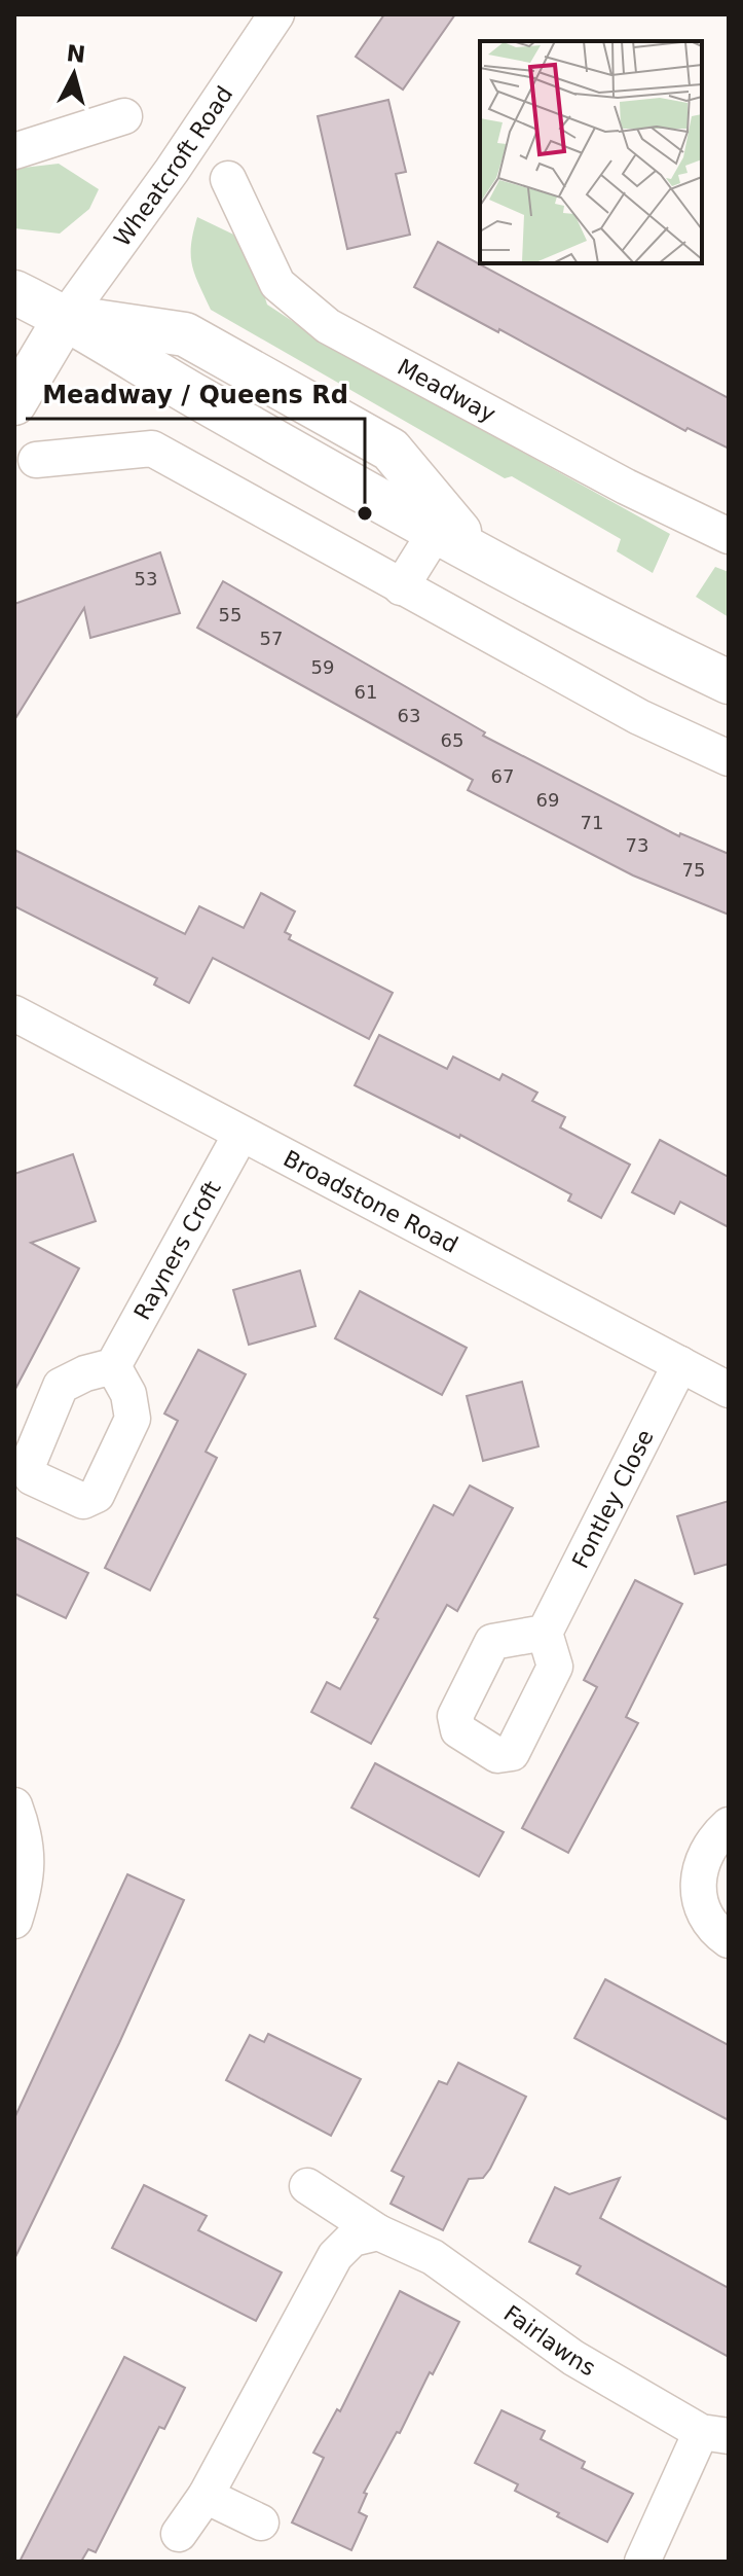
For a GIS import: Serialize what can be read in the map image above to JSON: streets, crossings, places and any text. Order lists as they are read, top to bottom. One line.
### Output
{"streets":{"street":["Wheatcroft Road","Meadway","Broadstone Road","Rayners Croft","Fontley Close","Fairlawns"]},"crossings":[["Broadstone Road","Rayners Croft"],["Broadstone Road","Fontley Close"]],"places":["Meadway / Queens Rd"],"house_numbers":["53","55","57","59","61","63","65","67","69","71","73","75"],"north":"top"}
